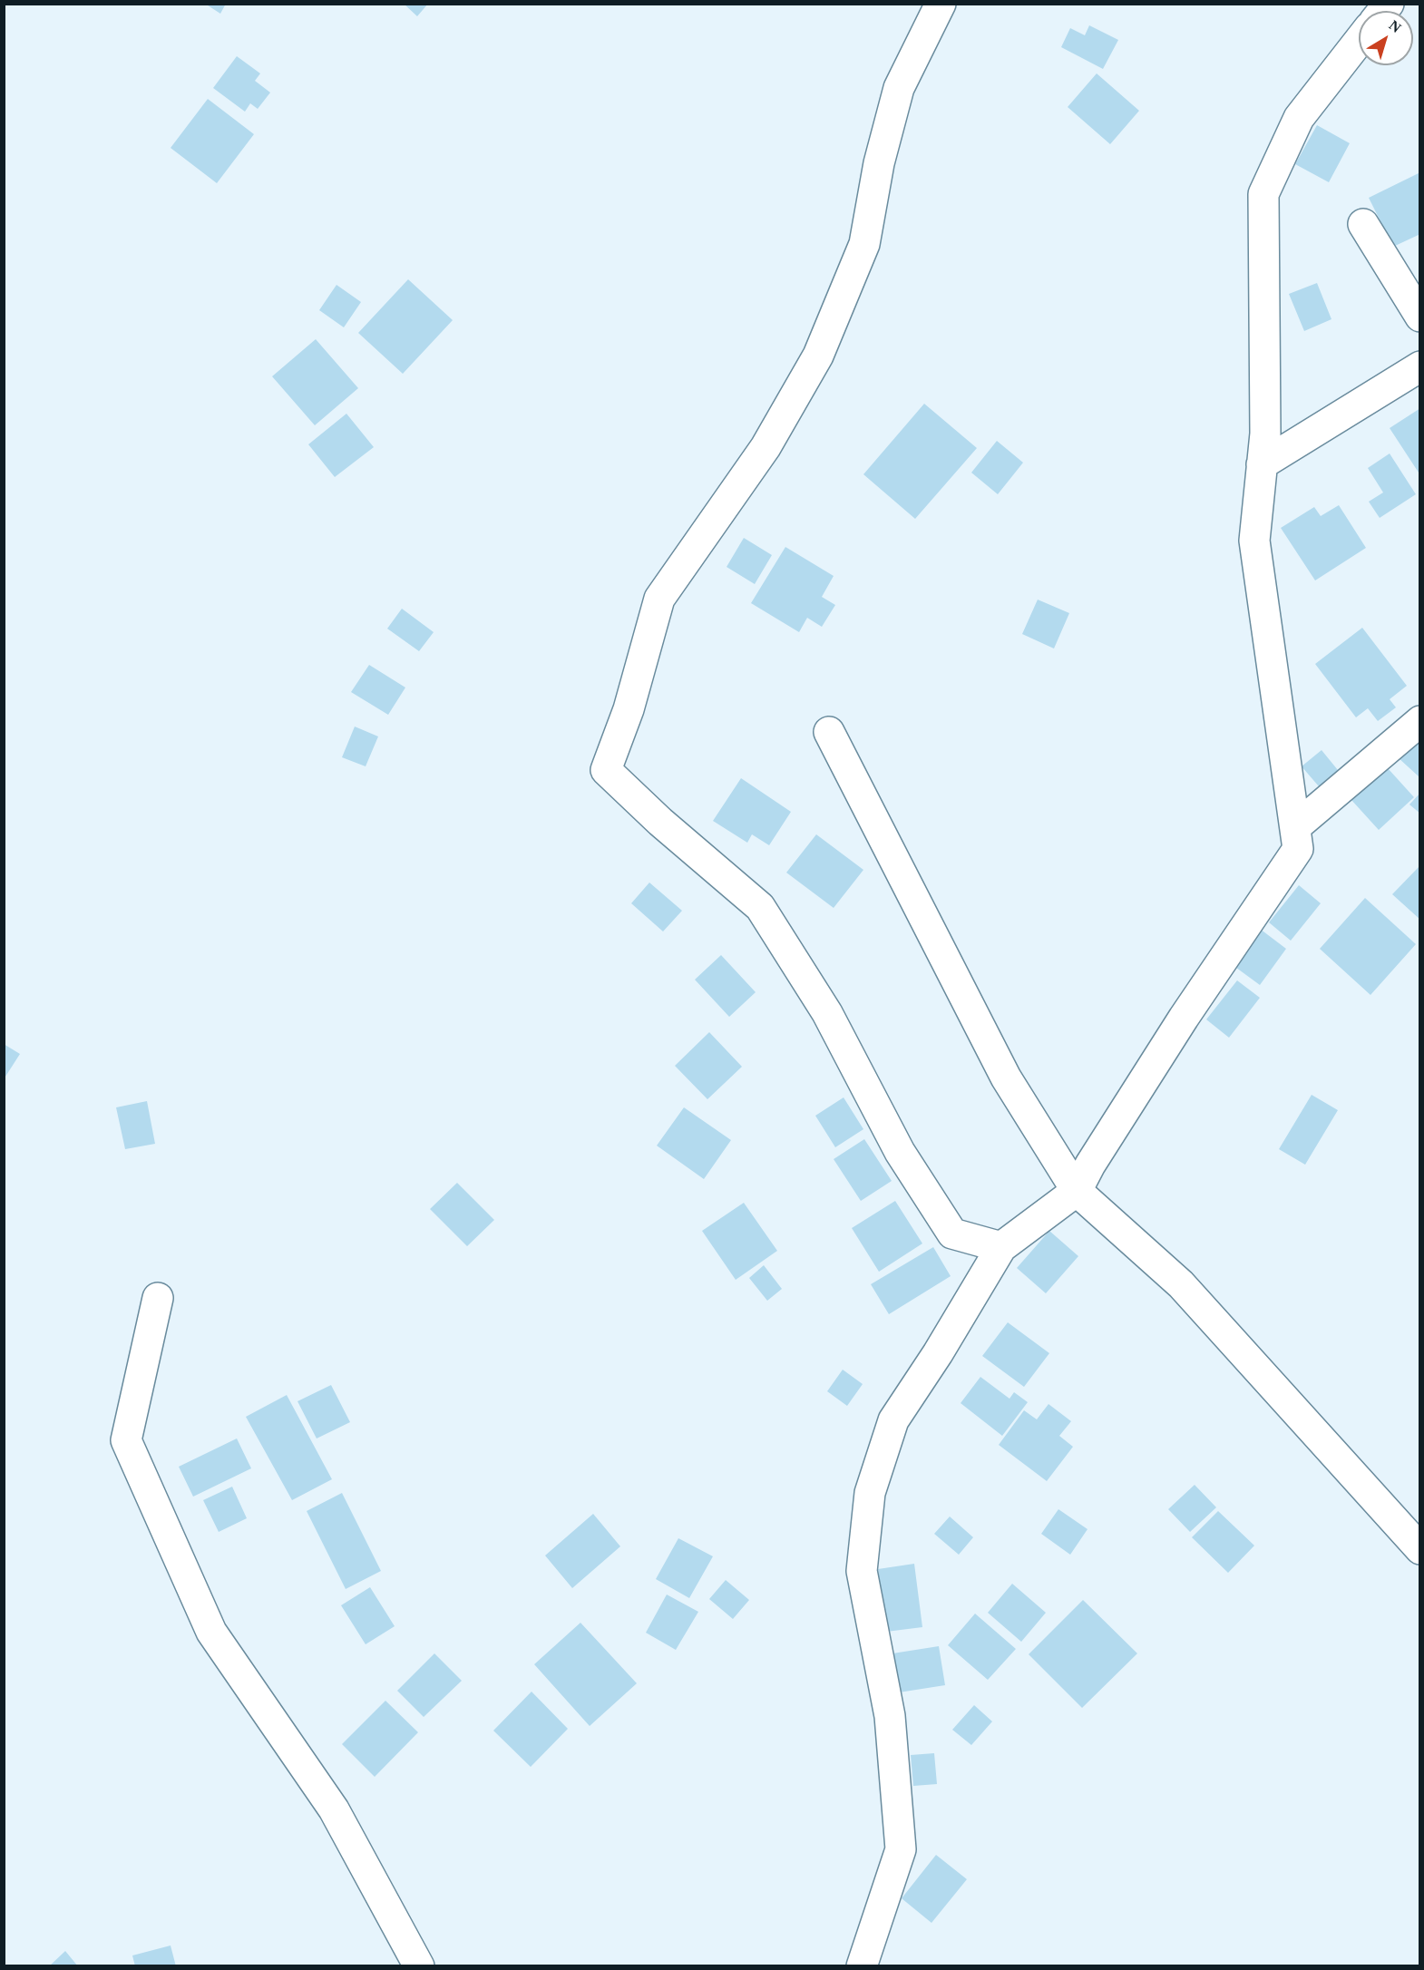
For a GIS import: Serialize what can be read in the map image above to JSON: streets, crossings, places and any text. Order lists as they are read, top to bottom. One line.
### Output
{"north":"top right"}
